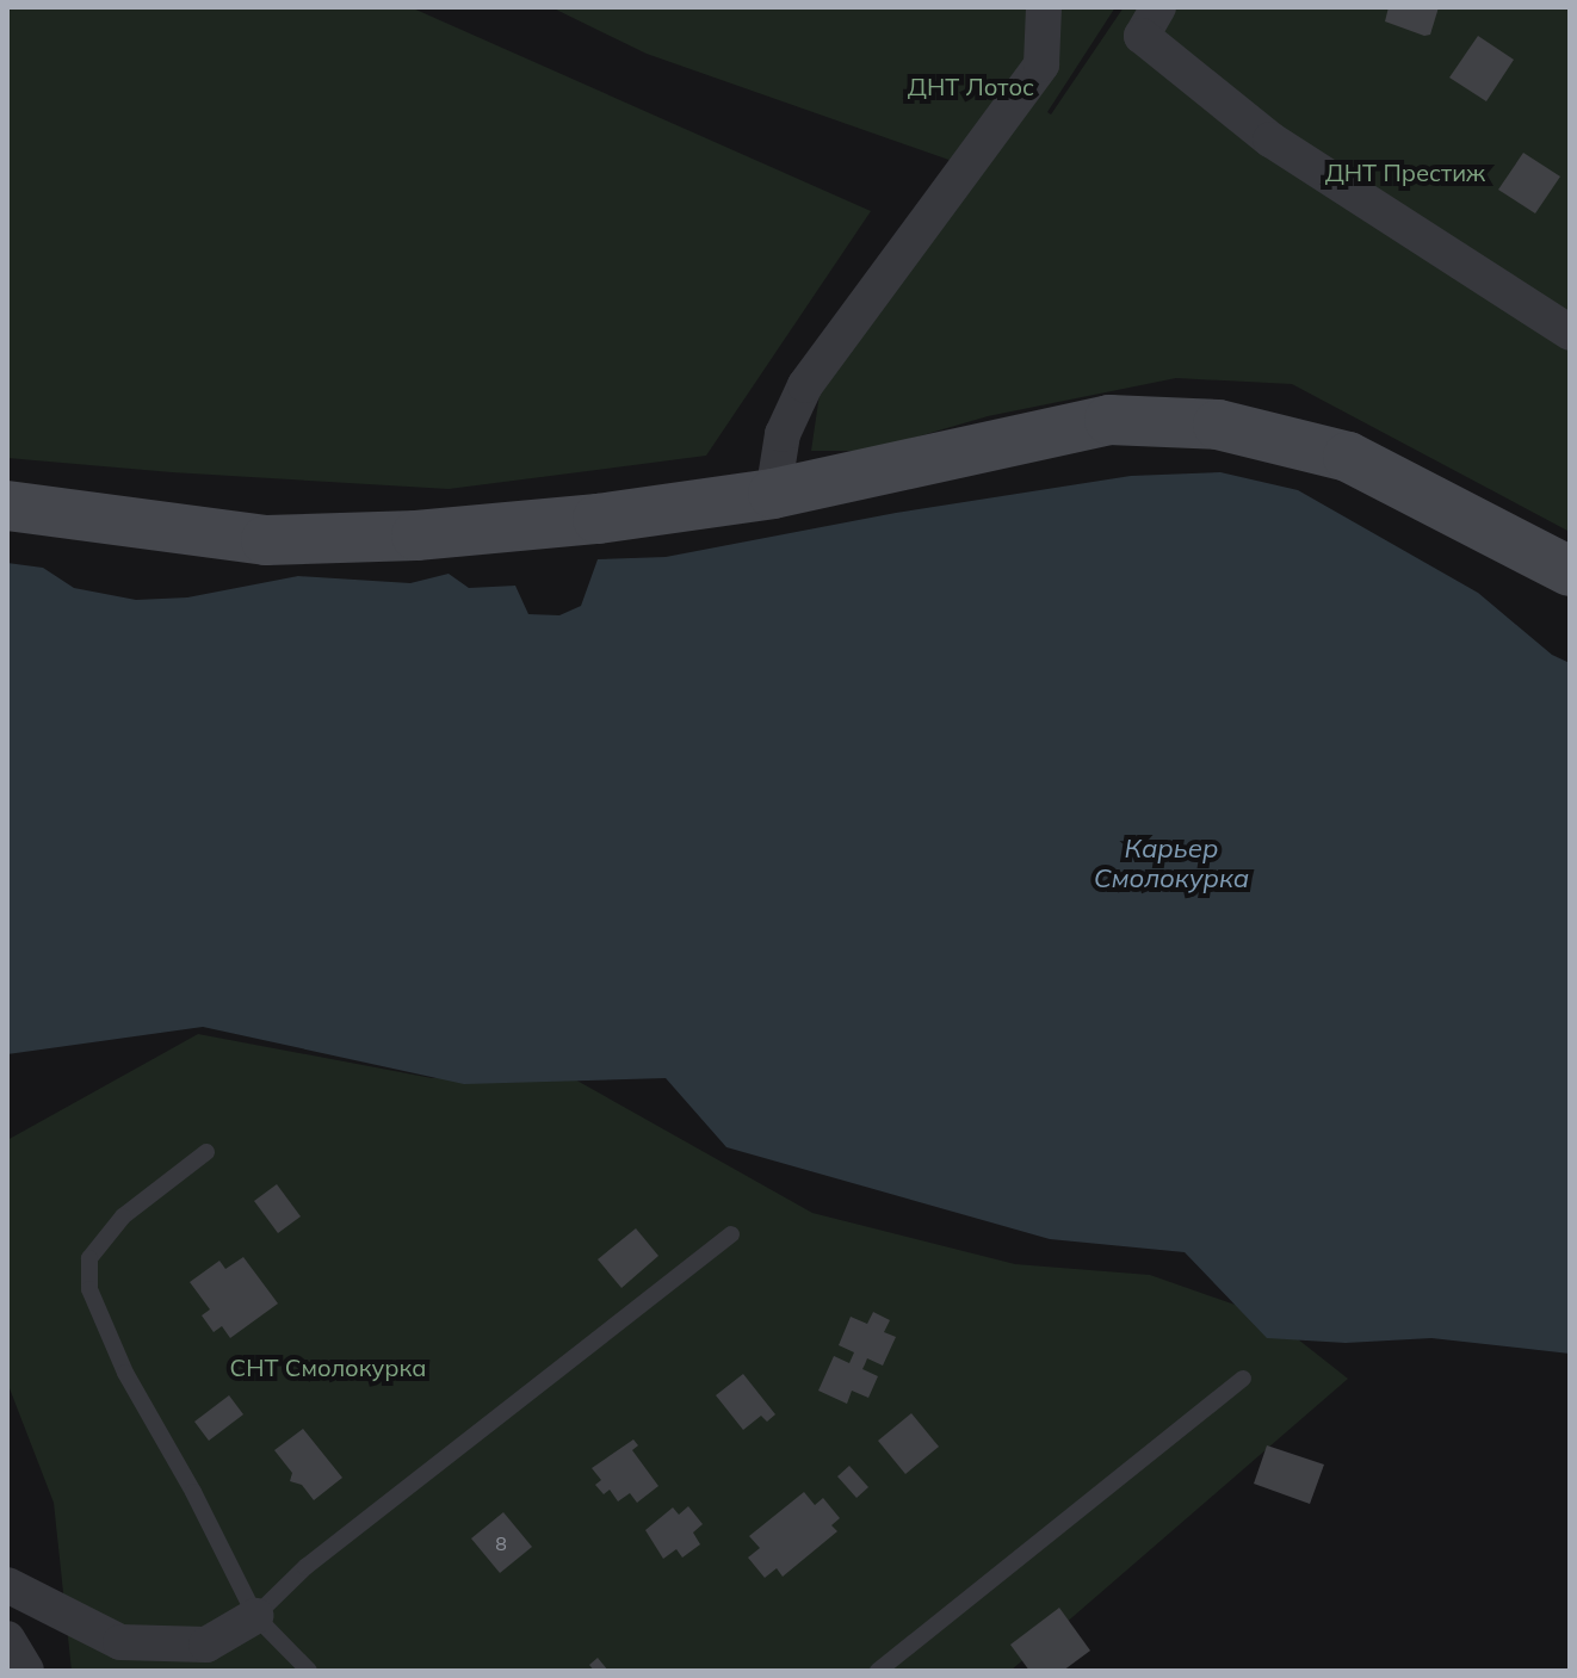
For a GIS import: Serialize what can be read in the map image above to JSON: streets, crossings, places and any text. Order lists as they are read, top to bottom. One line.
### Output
{"water":["Карьер Смолокурка"],"parks":["ДНТ Лотос","ДНТ Престиж","СНТ Смолокурка"],"house_numbers":["8"]}
